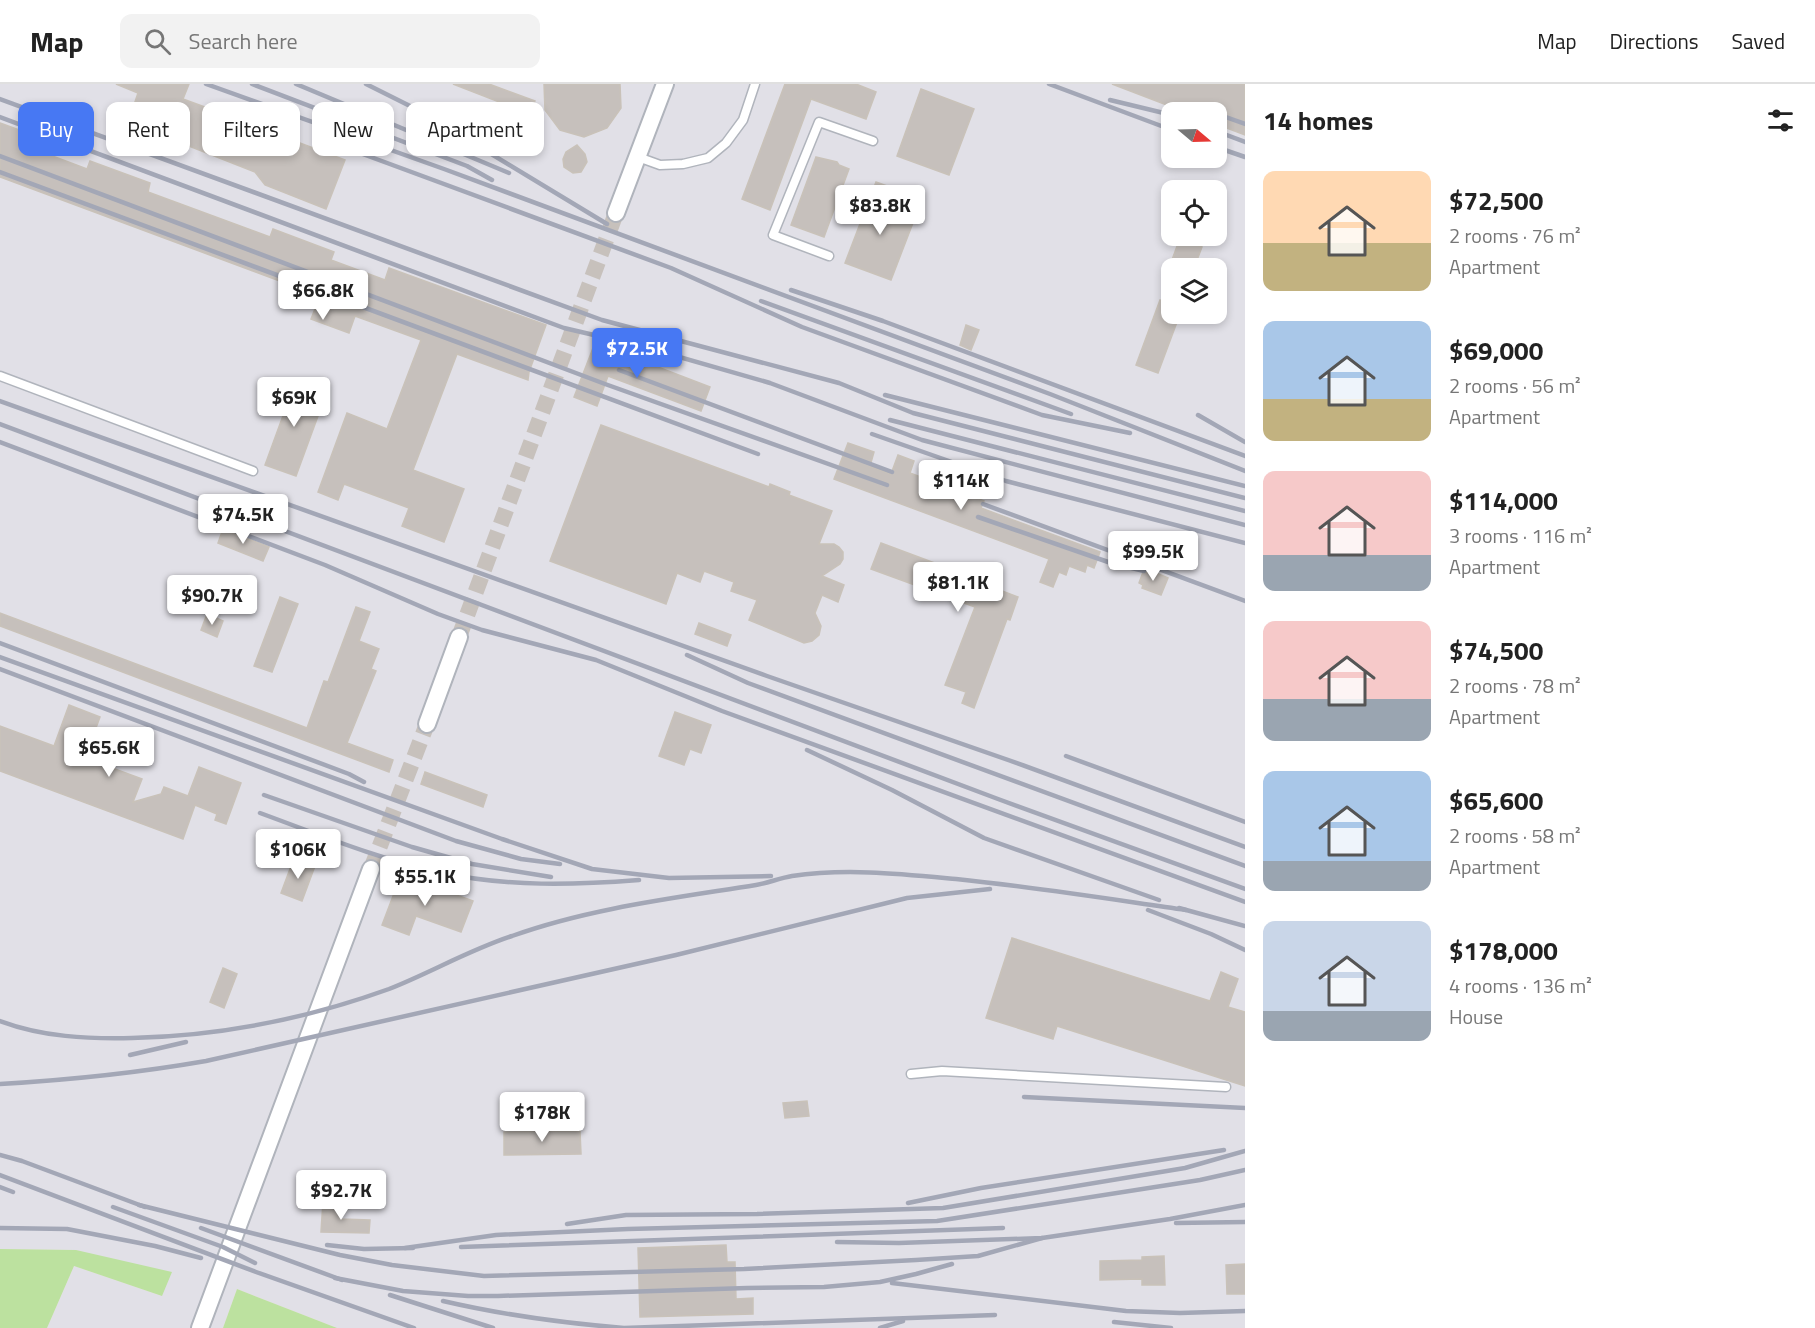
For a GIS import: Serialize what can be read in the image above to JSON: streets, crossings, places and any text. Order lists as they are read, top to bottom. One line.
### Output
{"north":"right","page":{"header":"Map","search":"Search here","nav":["Map","Directions","Saved"],"heading":"14 homes","chip":["Buy","Rent","Filters","New","Apartment"],"list":[{"name":"$72,500","note":"2 rooms · 76 m² · Apartment"},{"name":"$69,000","note":"2 rooms · 56 m² · Apartment"},{"name":"$114,000","note":"3 rooms · 116 m² · Apartment"},{"name":"$74,500","note":"2 rooms · 78 m² · Apartment"},{"name":"$65,600","note":"2 rooms · 58 m² · Apartment"},{"name":"$178,000","note":"4 rooms · 136 m² · House"}],"price":["$83.8K","$66.8K","$72.5K","$69K","$114K","$74.5K","$99.5K","$81.1K","$90.7K","$65.6K","$106K","$55.1K","$178K","$92.7K"]}}
